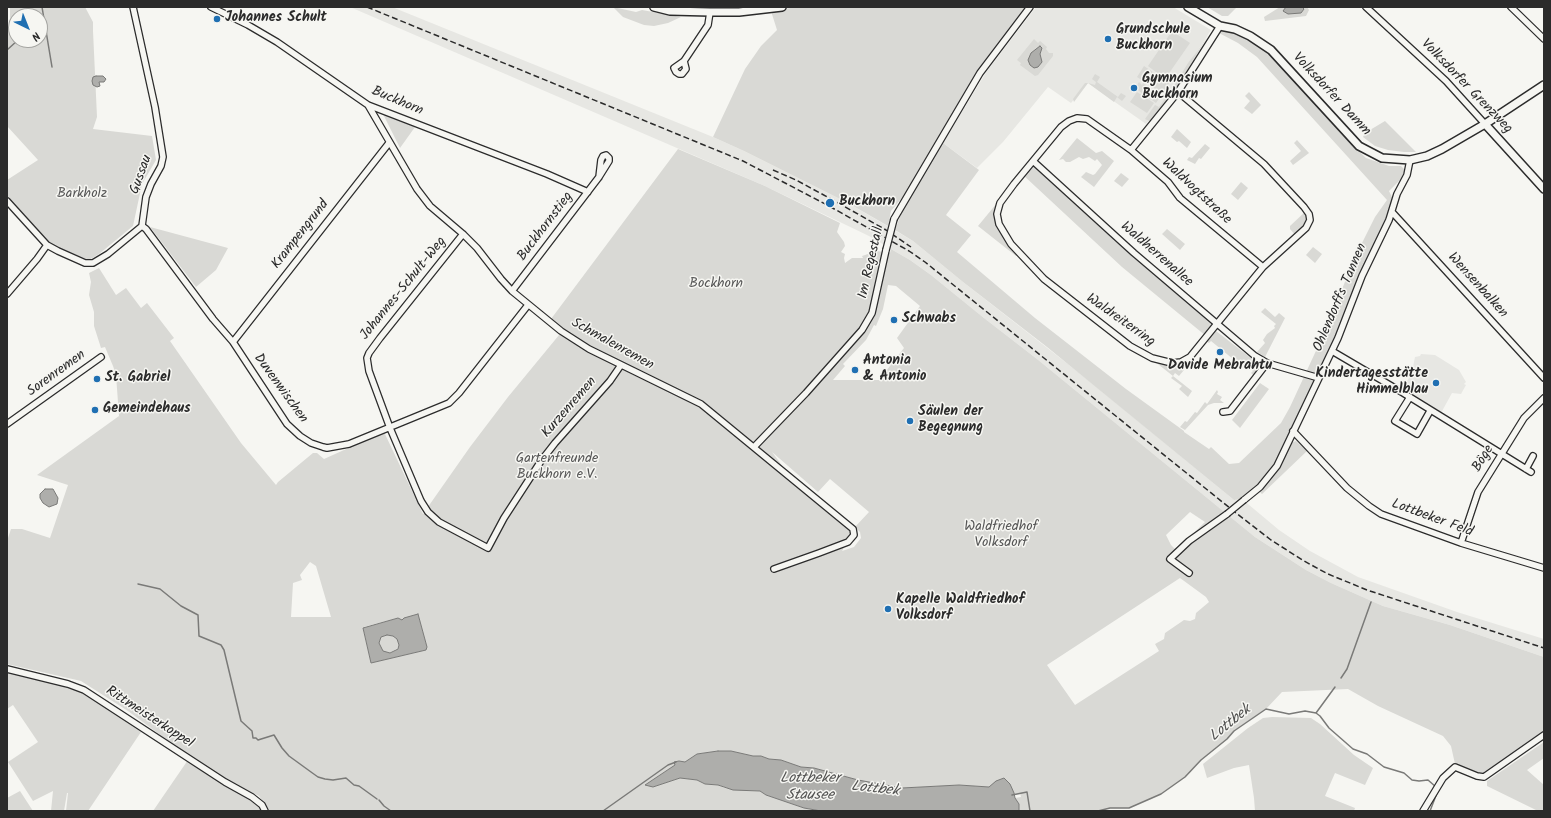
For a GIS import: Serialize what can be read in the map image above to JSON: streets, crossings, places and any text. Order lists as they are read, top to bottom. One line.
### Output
{"streets":{"main road":["Volksdorfer Grenzweg","Volksdorfer Damm"],"street":["Buckhorn","Gussau","Waldvogtstraße","Buckhornstieg","Krampengrund","Waldherrenallee","Im Regestall","Wensenbalken","Johannes-Schult-Weg","Ohlendorffs Tannen","Waldreiterring","Schmalenremen","Sorenremen","Duvenwischen","Kurzenremen","Böge","Lottbeker Feld","Rittmeisterkoppel"]},"crossings":[["Volksdorfer Grenzweg","Volksdorfer Damm"],["Volksdorfer Damm","Ohlendorffs Tannen"],["Buckhorn","Buckhornstieg"],["Buckhorn","Schmalenremen"],["Gussau","Duvenwischen"],["Waldvogtstraße","Waldreiterring"],["Buckhornstieg","Schmalenremen"],["Krampengrund","Schmalenremen"],["Krampengrund","Duvenwischen"],["Waldherrenallee","Ohlendorffs Tannen"],["Waldherrenallee","Waldreiterring"],["Im Regestall","Schmalenremen"],["Wensenbalken","Ohlendorffs Tannen"],["Johannes-Schult-Weg","Schmalenremen"],["Johannes-Schult-Weg","Duvenwischen"],["Johannes-Schult-Weg","Kurzenremen"],["Ohlendorffs Tannen","Lottbeker Feld"],["Schmalenremen","Duvenwischen"],["Schmalenremen","Kurzenremen"],["Duvenwischen","Kurzenremen"],["Böge","Lottbeker Feld"]],"water":["Lottbek","Lottbeker Stausee"],"parks":["Barkholz","Bockhorn","Gartenfreunde Buckhorn e.V.","Waldfriedhof Volksdorf"],"places":["Johannes Schult","Grundschule Buckhorn","Gymnasium Buckhorn","Buckhorn","Schwabs","Davide Mebrahtu","Antonia & Antonio","St. Gabriel","Kindertagesstätte Himmelblau","Gemeindehaus","Säulen der Begegnung","Kapelle Waldfriedhof Volksdorf"],"north":"bottom right"}
